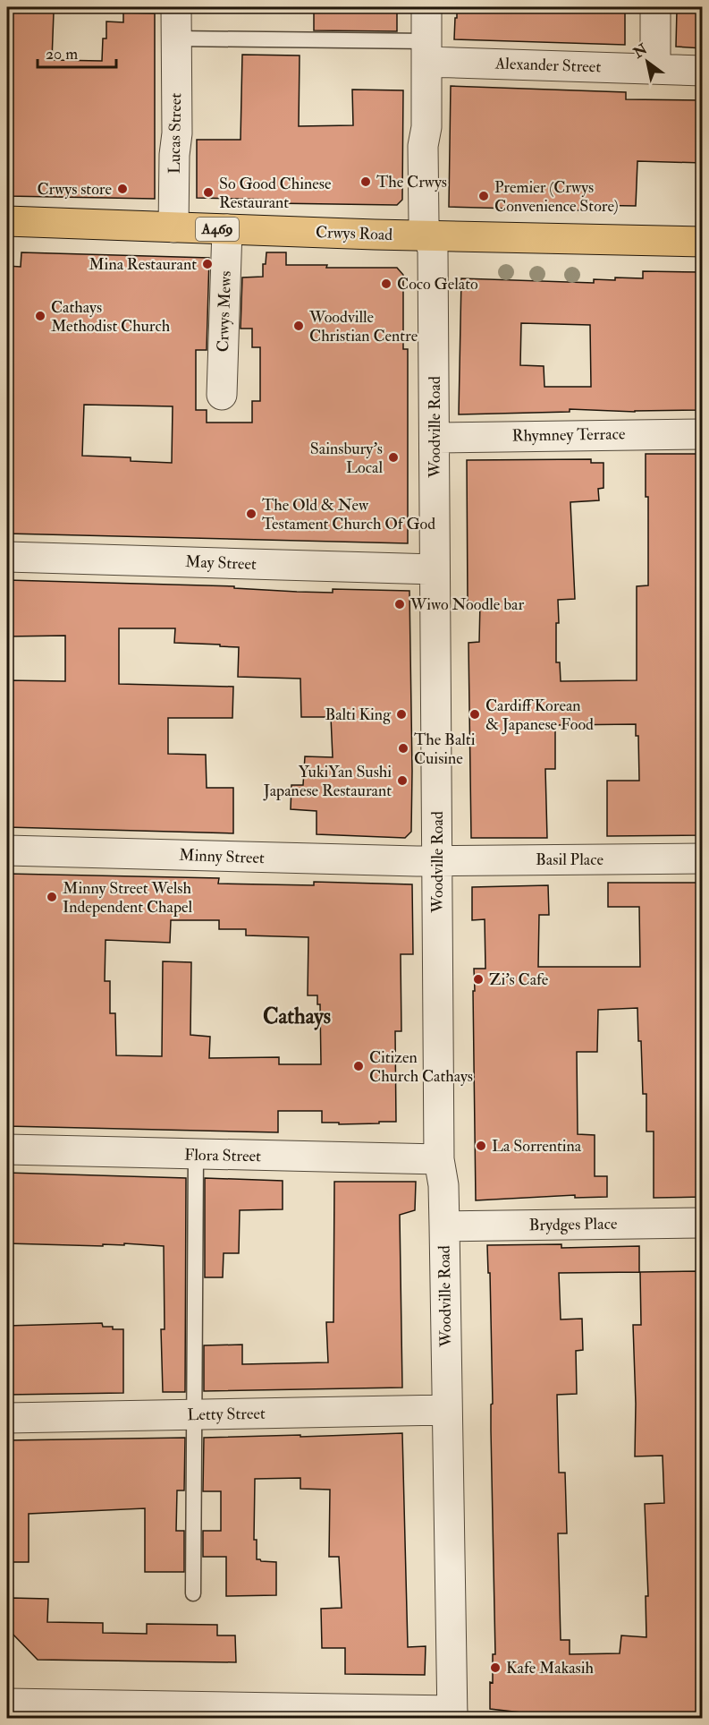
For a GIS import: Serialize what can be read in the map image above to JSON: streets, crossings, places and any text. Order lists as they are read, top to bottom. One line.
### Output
{"streets":{"main road":["A469","Crwys Road"],"street":["Alexander Street","Lucas Street","Crwys Mews","Woodville Road","Rhymney Terrace","May Street","Minny Street","Basil Place","Flora Street","Brydges Place","Letty Street"]},"crossings":[["Alexander Street","Woodville Road"],["Lucas Street","Crwys Road"],["Crwys Road","Crwys Mews"],["Crwys Road","Woodville Road"],["Woodville Road","Rhymney Terrace"],["Woodville Road","May Street"],["Woodville Road","Minny Street"],["Woodville Road","Basil Place"],["Woodville Road","Flora Street"],["Woodville Road","Brydges Place"],["Woodville Road","Letty Street"],["Minny Street","Basil Place"]],"districts":["Cathays"],"places":["The Crwys","Crwys store","So Good Chinese Restaurant","Premier (Crwys Convenience Store)","Mina Restaurant","Coco Gelato","Cathays Methodist Church","Woodville Christian Centre","Sainsbury's Local","The Old & New Testament Church Of God","Wiwo Noodle bar","Balti King","Cardiff Korean & Japanese Food","The Balti Cuisine","YukiYan Sushi Japanese Restaurant","Minny Street Welsh Independent Chapel","Zi's Cafe","Citizen Church Cathays","La Sorrentina","Kafe Makasih"],"scale_bar":"20 m","north":"top left"}
